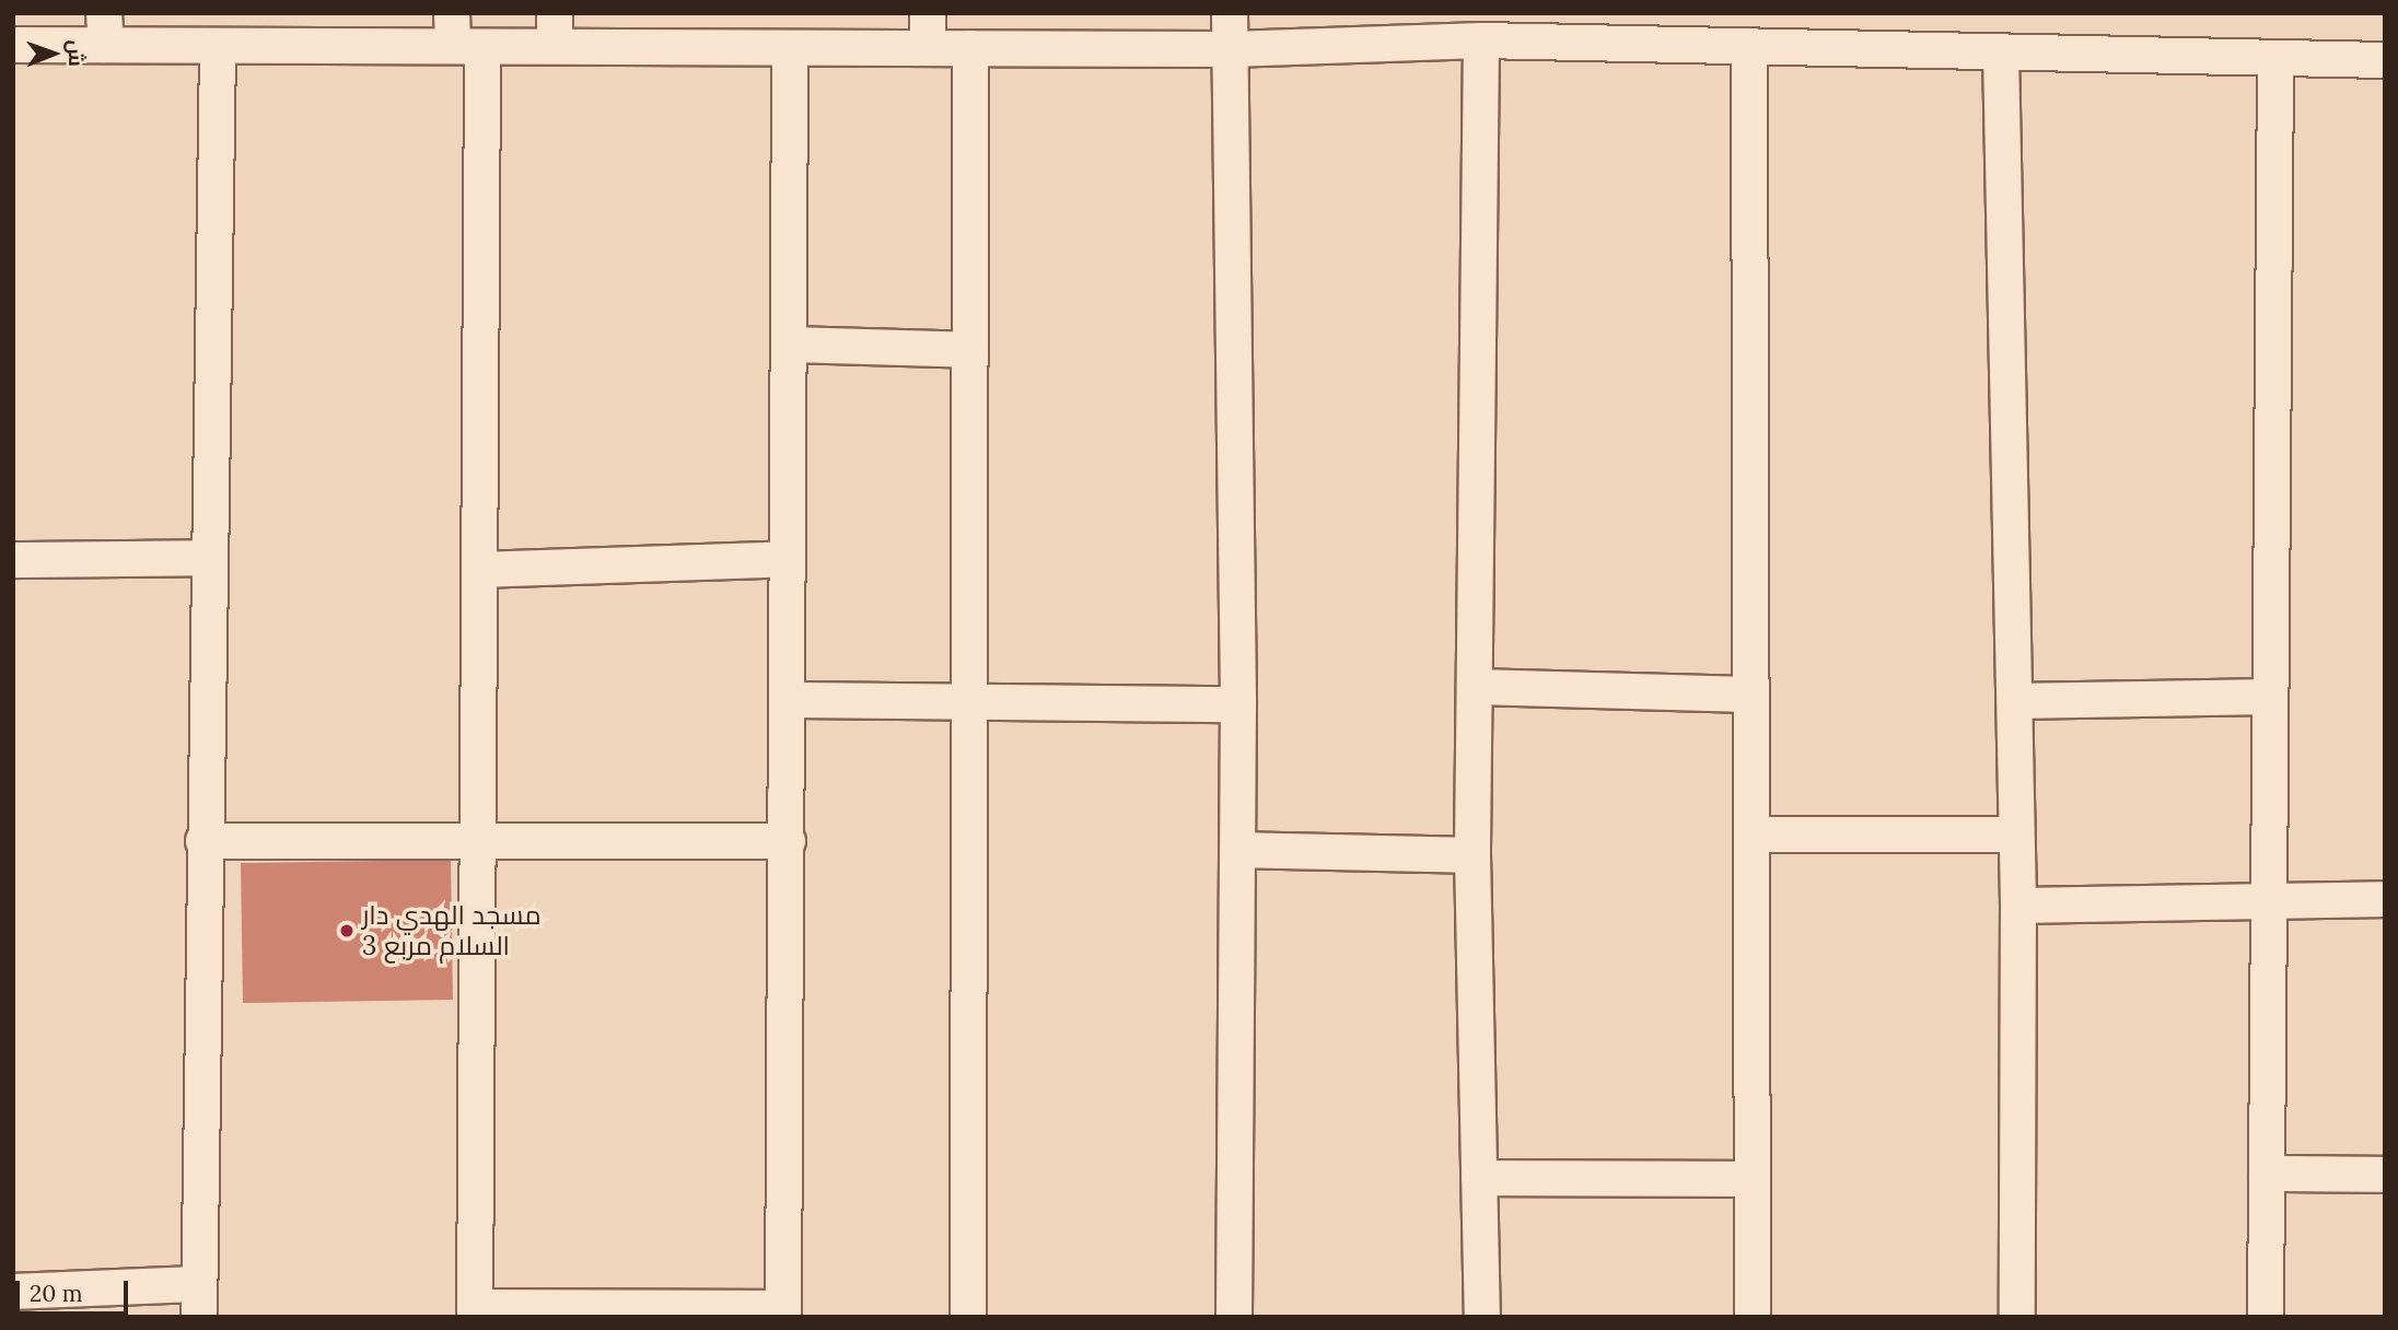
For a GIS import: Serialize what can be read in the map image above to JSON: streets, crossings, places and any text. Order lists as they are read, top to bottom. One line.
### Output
{"places":["مسجد الهدي دار السلام مربع 3"],"scale_bar":"20 m","north":"right"}
